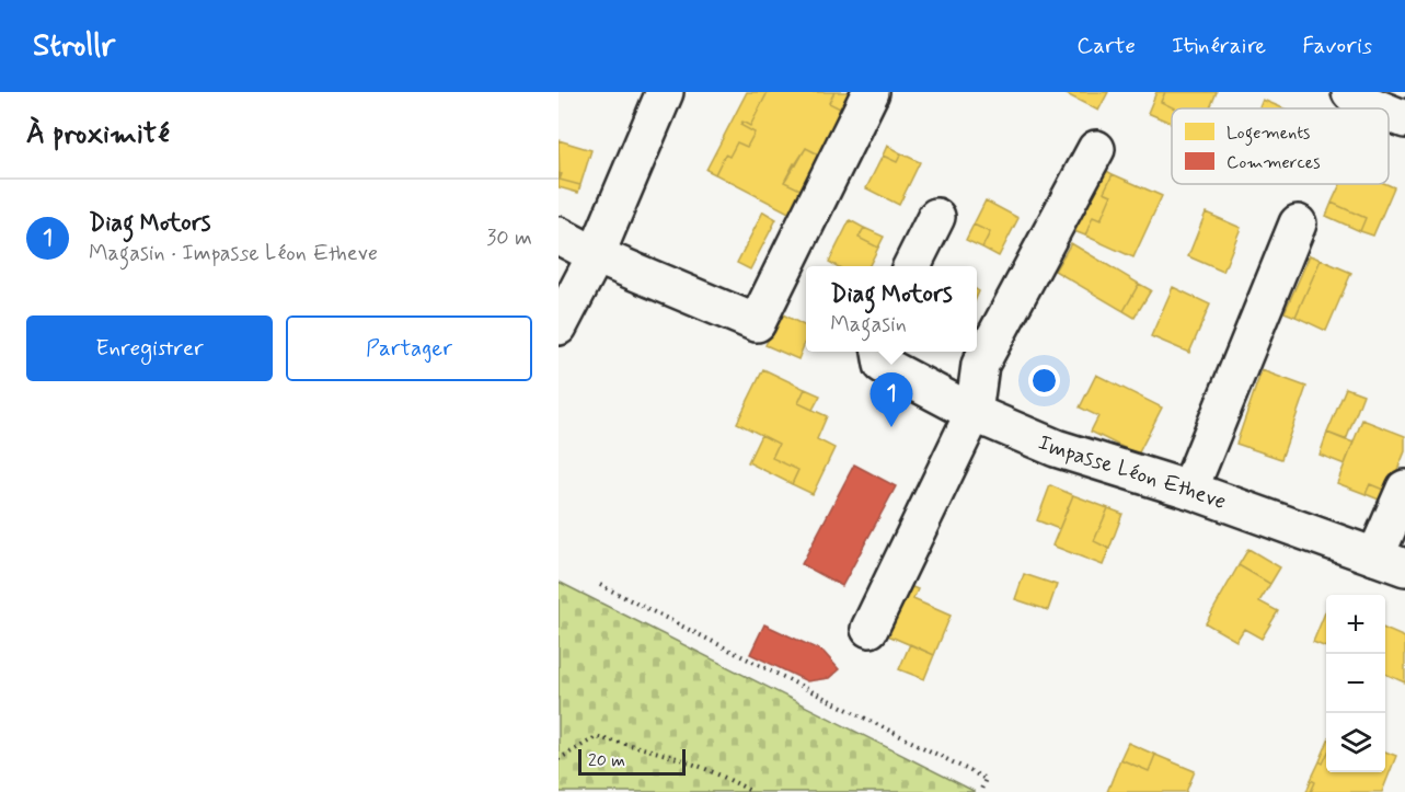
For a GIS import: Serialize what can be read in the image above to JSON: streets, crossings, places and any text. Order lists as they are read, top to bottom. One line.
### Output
{"streets":{"street":["Impasse Léon Etheve"]},"legend":["Logements","Commerces"],"scale_bar":"20 m","page":{"header":"Strollr","nav":["Carte","Itinéraire","Favoris"],"heading":"À proximité","list":[{"mark":"1","name":"Diag Motors","note":"Magasin · Impasse Léon Etheve","value":"30 m"}],"popup":["Diag Motors","Magasin"],"buttons":["Enregistrer","Partager"],"pins":"1","map_buttons":["+","−"],"scale":"20 m"}}
